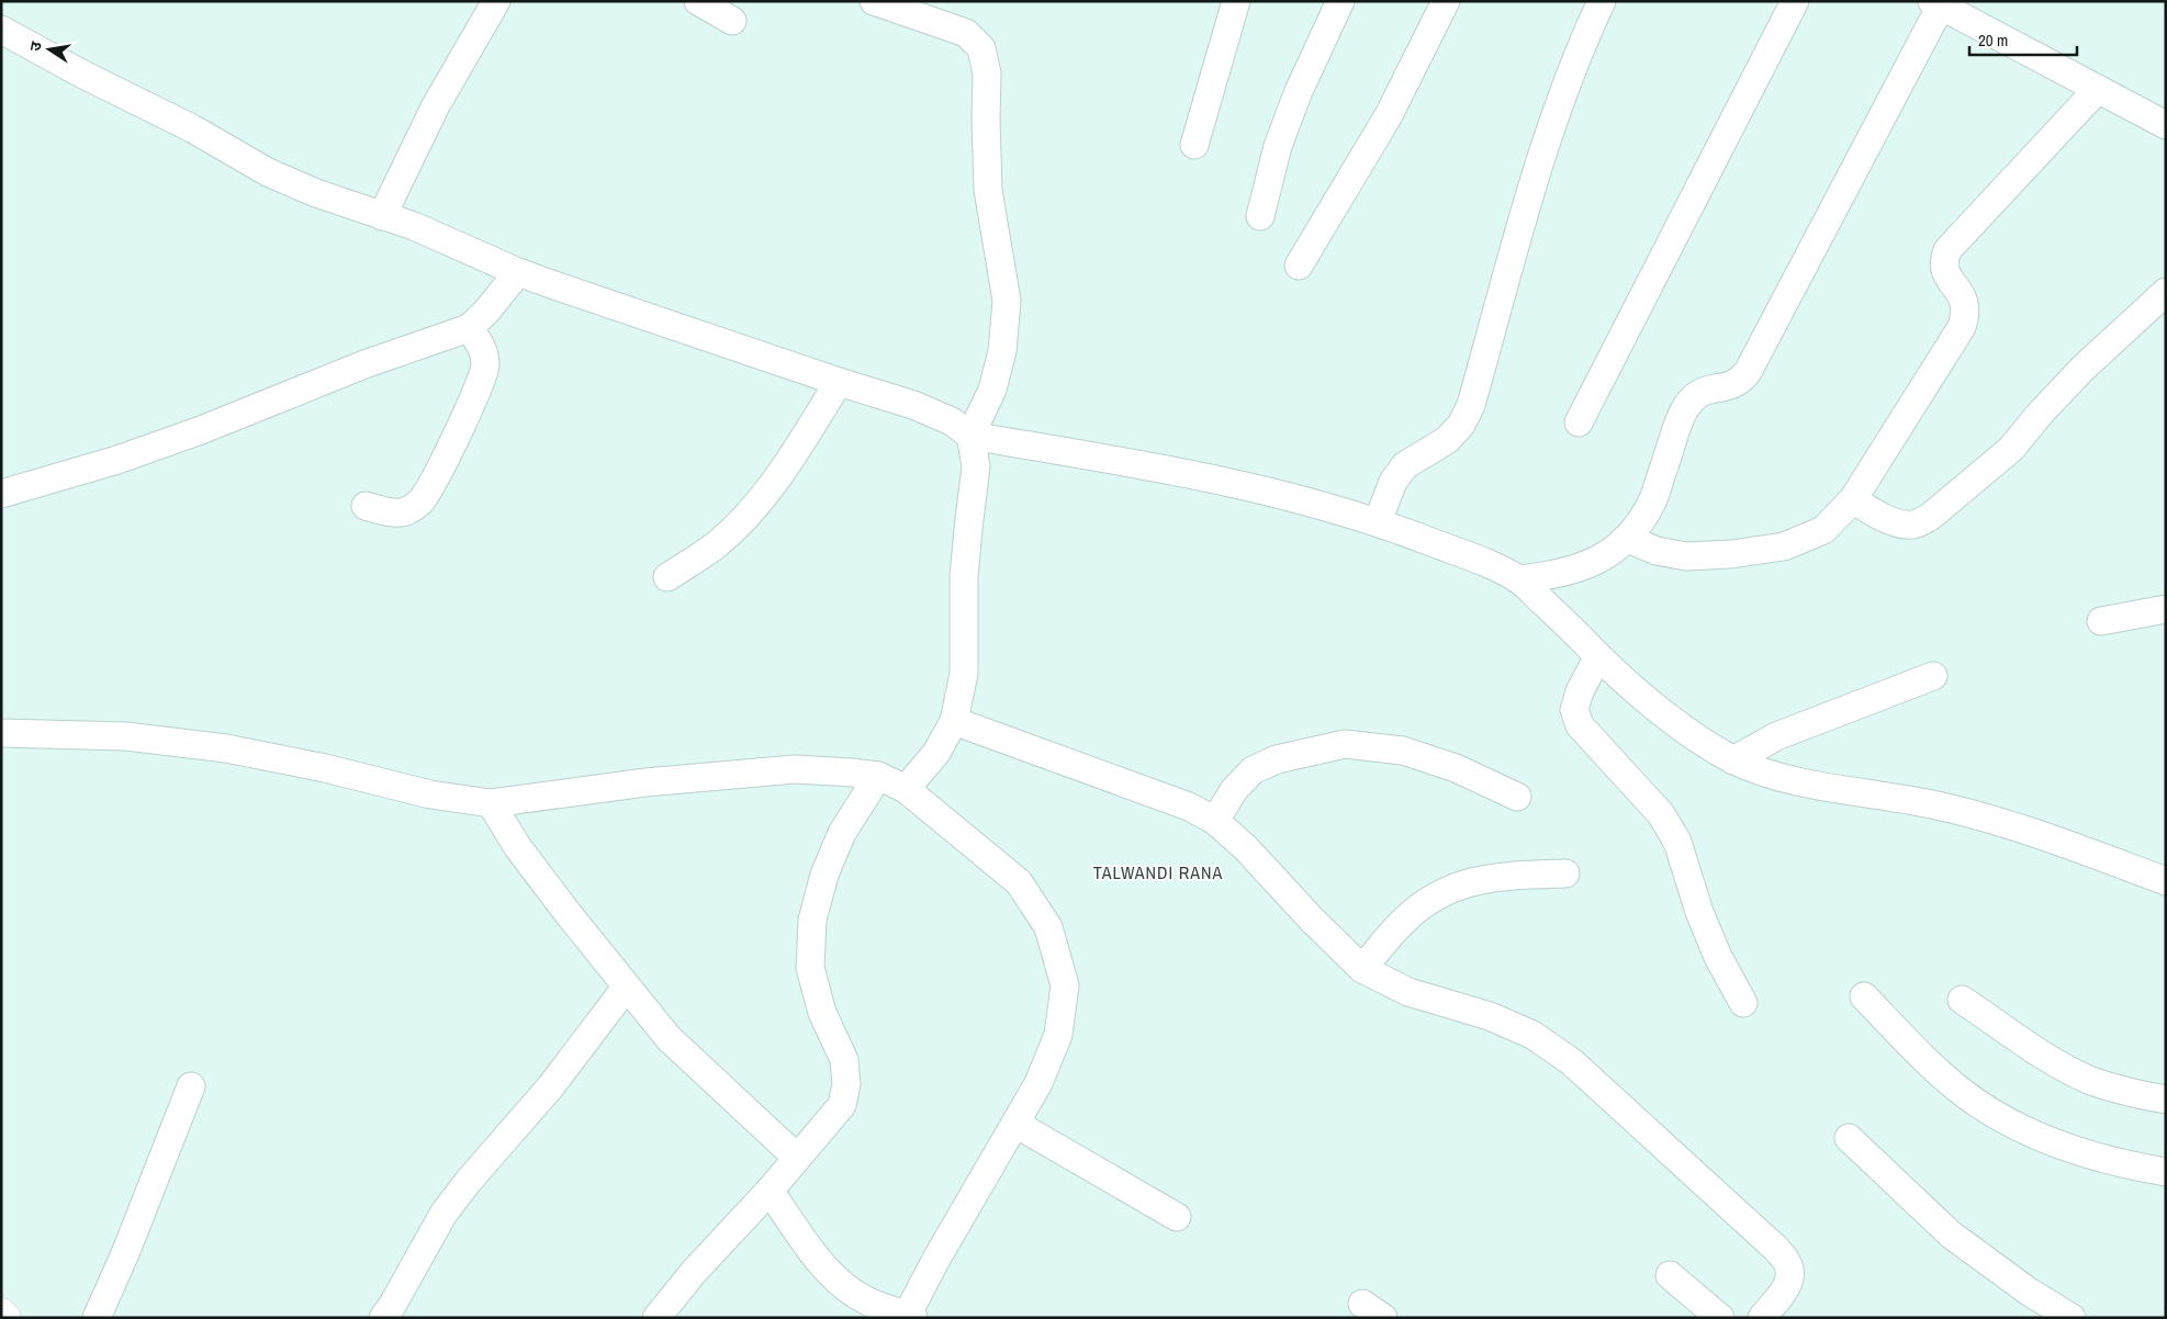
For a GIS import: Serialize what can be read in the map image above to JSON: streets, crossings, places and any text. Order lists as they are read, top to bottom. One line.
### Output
{"districts":["TALWANDI RANA"],"scale_bar":"20 m","north":"left"}
